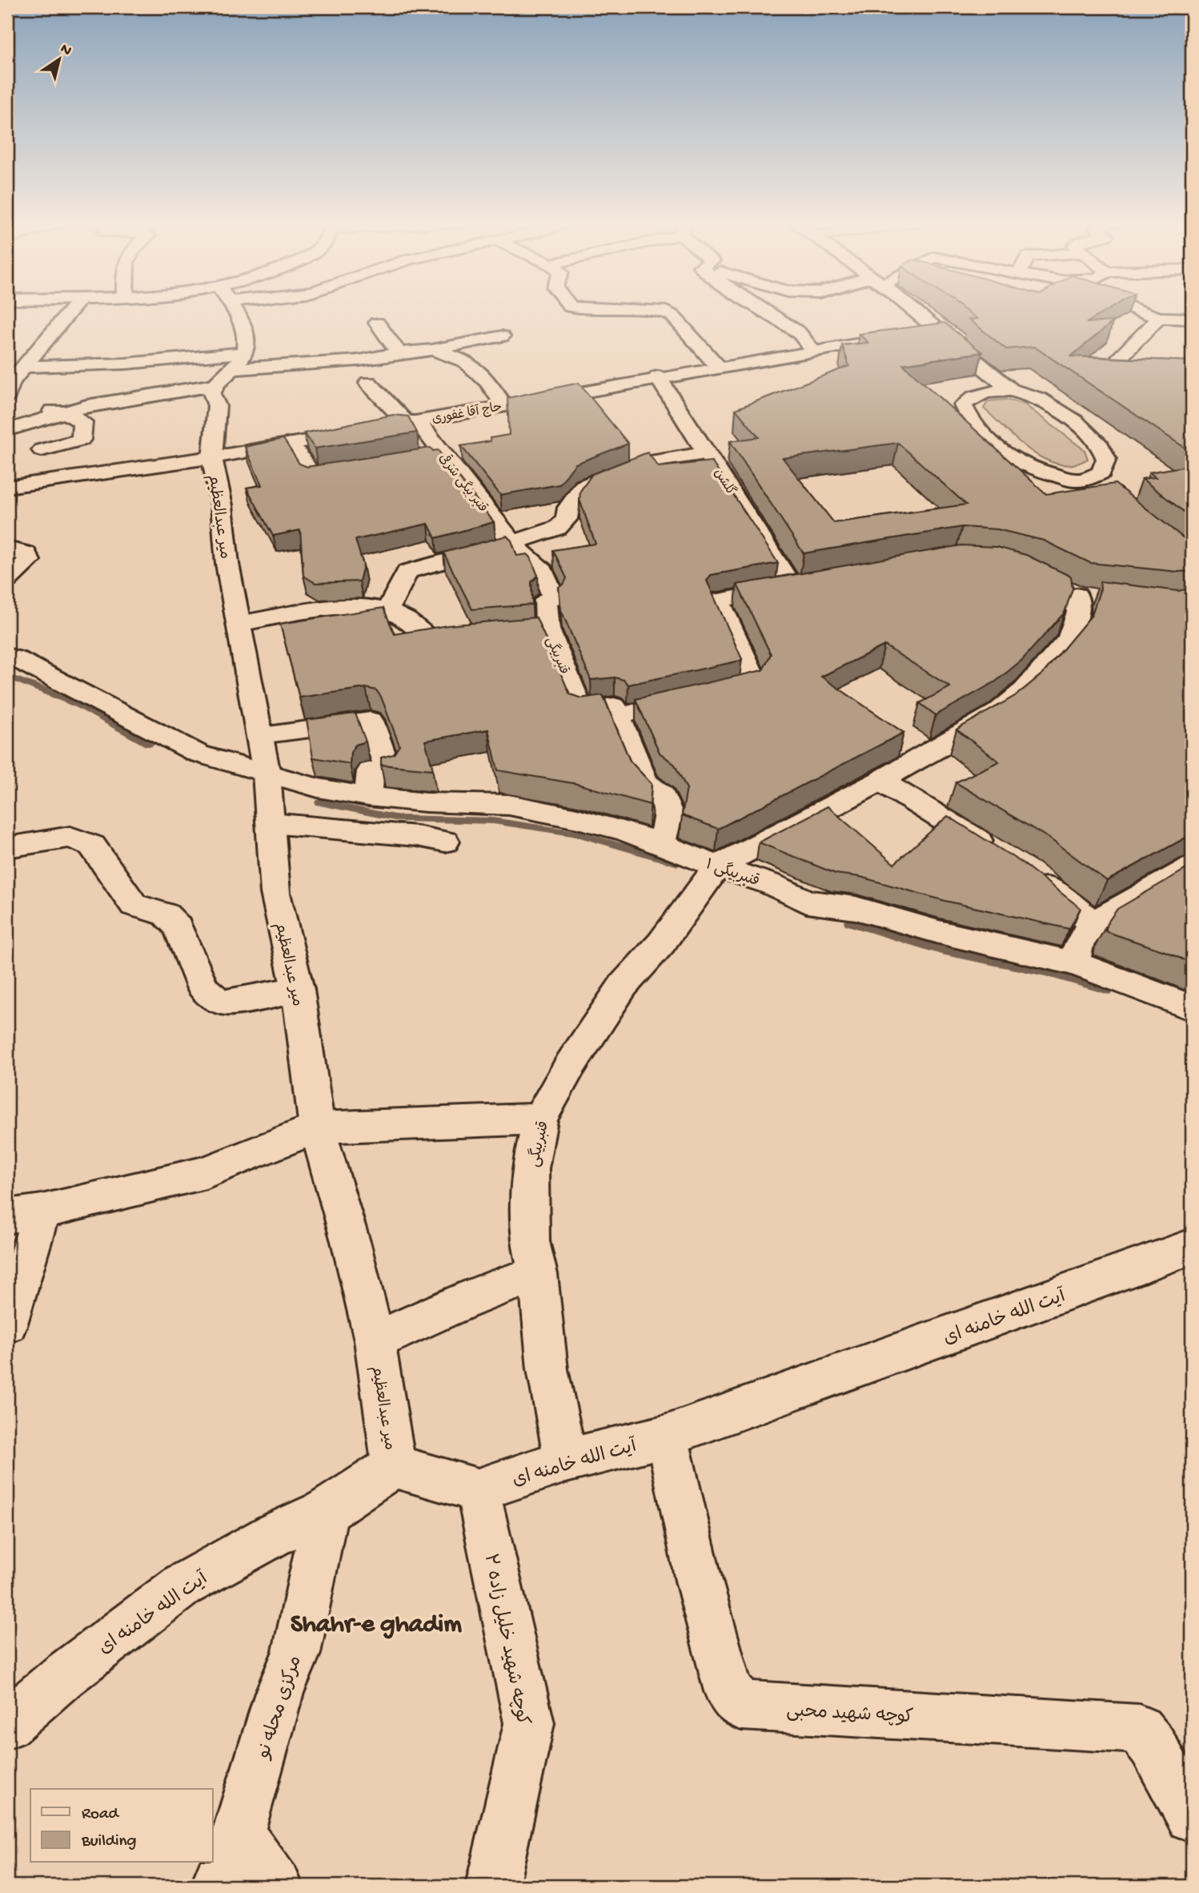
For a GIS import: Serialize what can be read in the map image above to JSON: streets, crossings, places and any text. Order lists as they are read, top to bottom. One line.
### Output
{"streets":{"street":["حاج آقا غفوری","گلشن","قنبر بیگی شرقی","میر عبدالعظیم","قنبربیگی","قنبربیگی ۱","آیت الله خامنه ای","کوچه شهید خلیل زاده ۲","مرکزی محله نو","کوچه شهید محبی"]},"crossings":[["حاج آقا غفوری","گلشن"],["حاج آقا غفوری","قنبر بیگی شرقی"],["حاج آقا غفوری","میر عبدالعظیم"],["گلشن","قنبربیگی"],["قنبر بیگی شرقی","قنبربیگی"],["میر عبدالعظیم","قنبربیگی"],["میر عبدالعظیم","قنبربیگی ۱"],["میر عبدالعظیم","آیت الله خامنه ای"],["قنبربیگی","قنبربیگی ۱"],["قنبربیگی","آیت الله خامنه ای"],["آیت الله خامنه ای","کوچه شهید خلیل زاده ۲"],["آیت الله خامنه ای","مرکزی محله نو"],["آیت الله خامنه ای","کوچه شهید محبی"]],"districts":["Shahr-e ghadim"],"legend":["Road","Building"],"north":"top right"}
